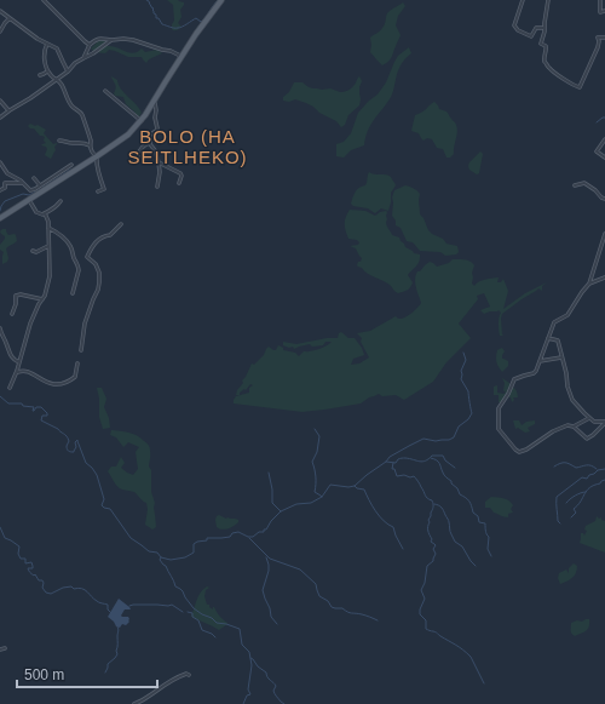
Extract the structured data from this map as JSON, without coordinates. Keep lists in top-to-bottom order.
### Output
{
  "districts": ["BOLO (HA SEITLHEKO)"],
  "scale_bar": "500 m"
}
